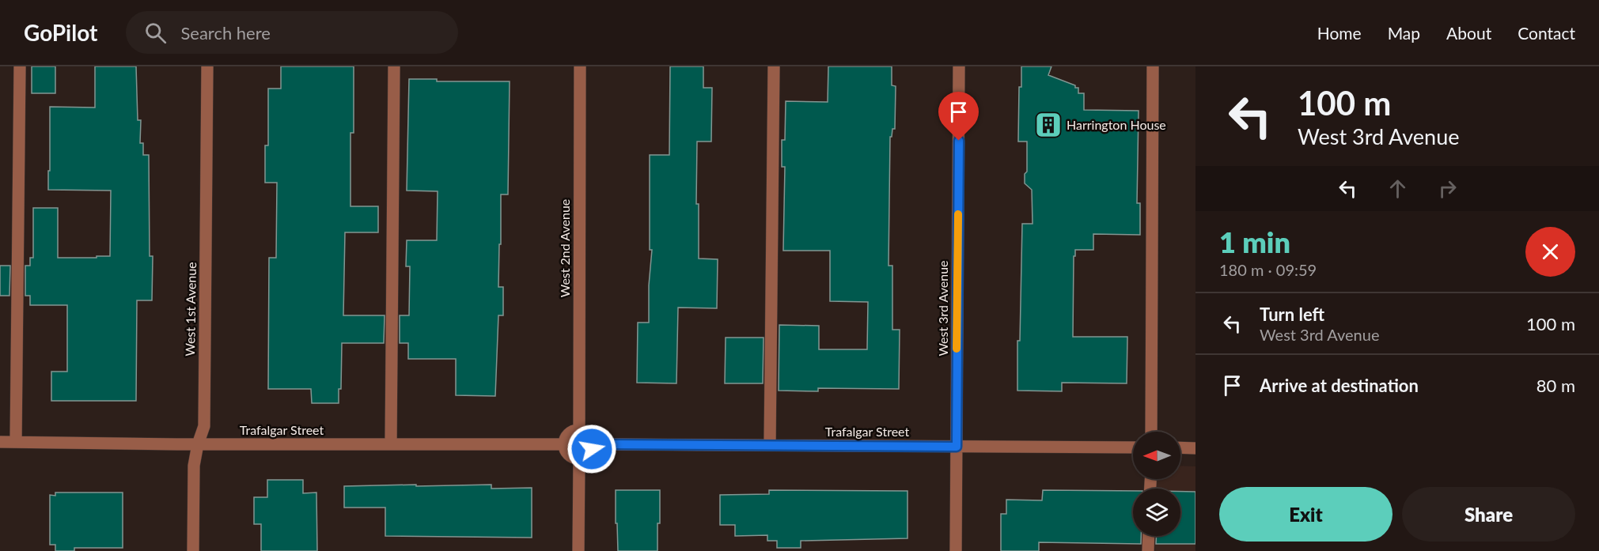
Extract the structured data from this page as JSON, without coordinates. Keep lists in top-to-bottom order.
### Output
{
  "streets": {
    "street": [
      "West 2nd Avenue",
      "West 3rd Avenue",
      "West 1st Avenue",
      "Trafalgar Street"
    ]
  },
  "crossings": [
    ["West 2nd Avenue", "Trafalgar Street"],
    ["West 3rd Avenue", "Trafalgar Street"],
    ["West 1st Avenue", "Trafalgar Street"]
  ],
  "places": {
    "building": ["Harrington House"]
  },
  "north": "left",
  "page": {
    "header": "GoPilot",
    "search": "Search here",
    "nav": [
      "Home",
      "Map",
      "About",
      "Contact"
    ],
    "turn": ["100 m", "West 3rd Avenue"],
    "heading": ["1 min", "180 m · 09:59"],
    "list": [
      {
        "name": "Turn left",
        "note": "West 3rd Avenue",
        "value": "100 m"
      },
      {
        "name": "Arrive at destination",
        "value": "80 m"
      }
    ],
    "buttons": ["Exit", "Share"]
  }
}
